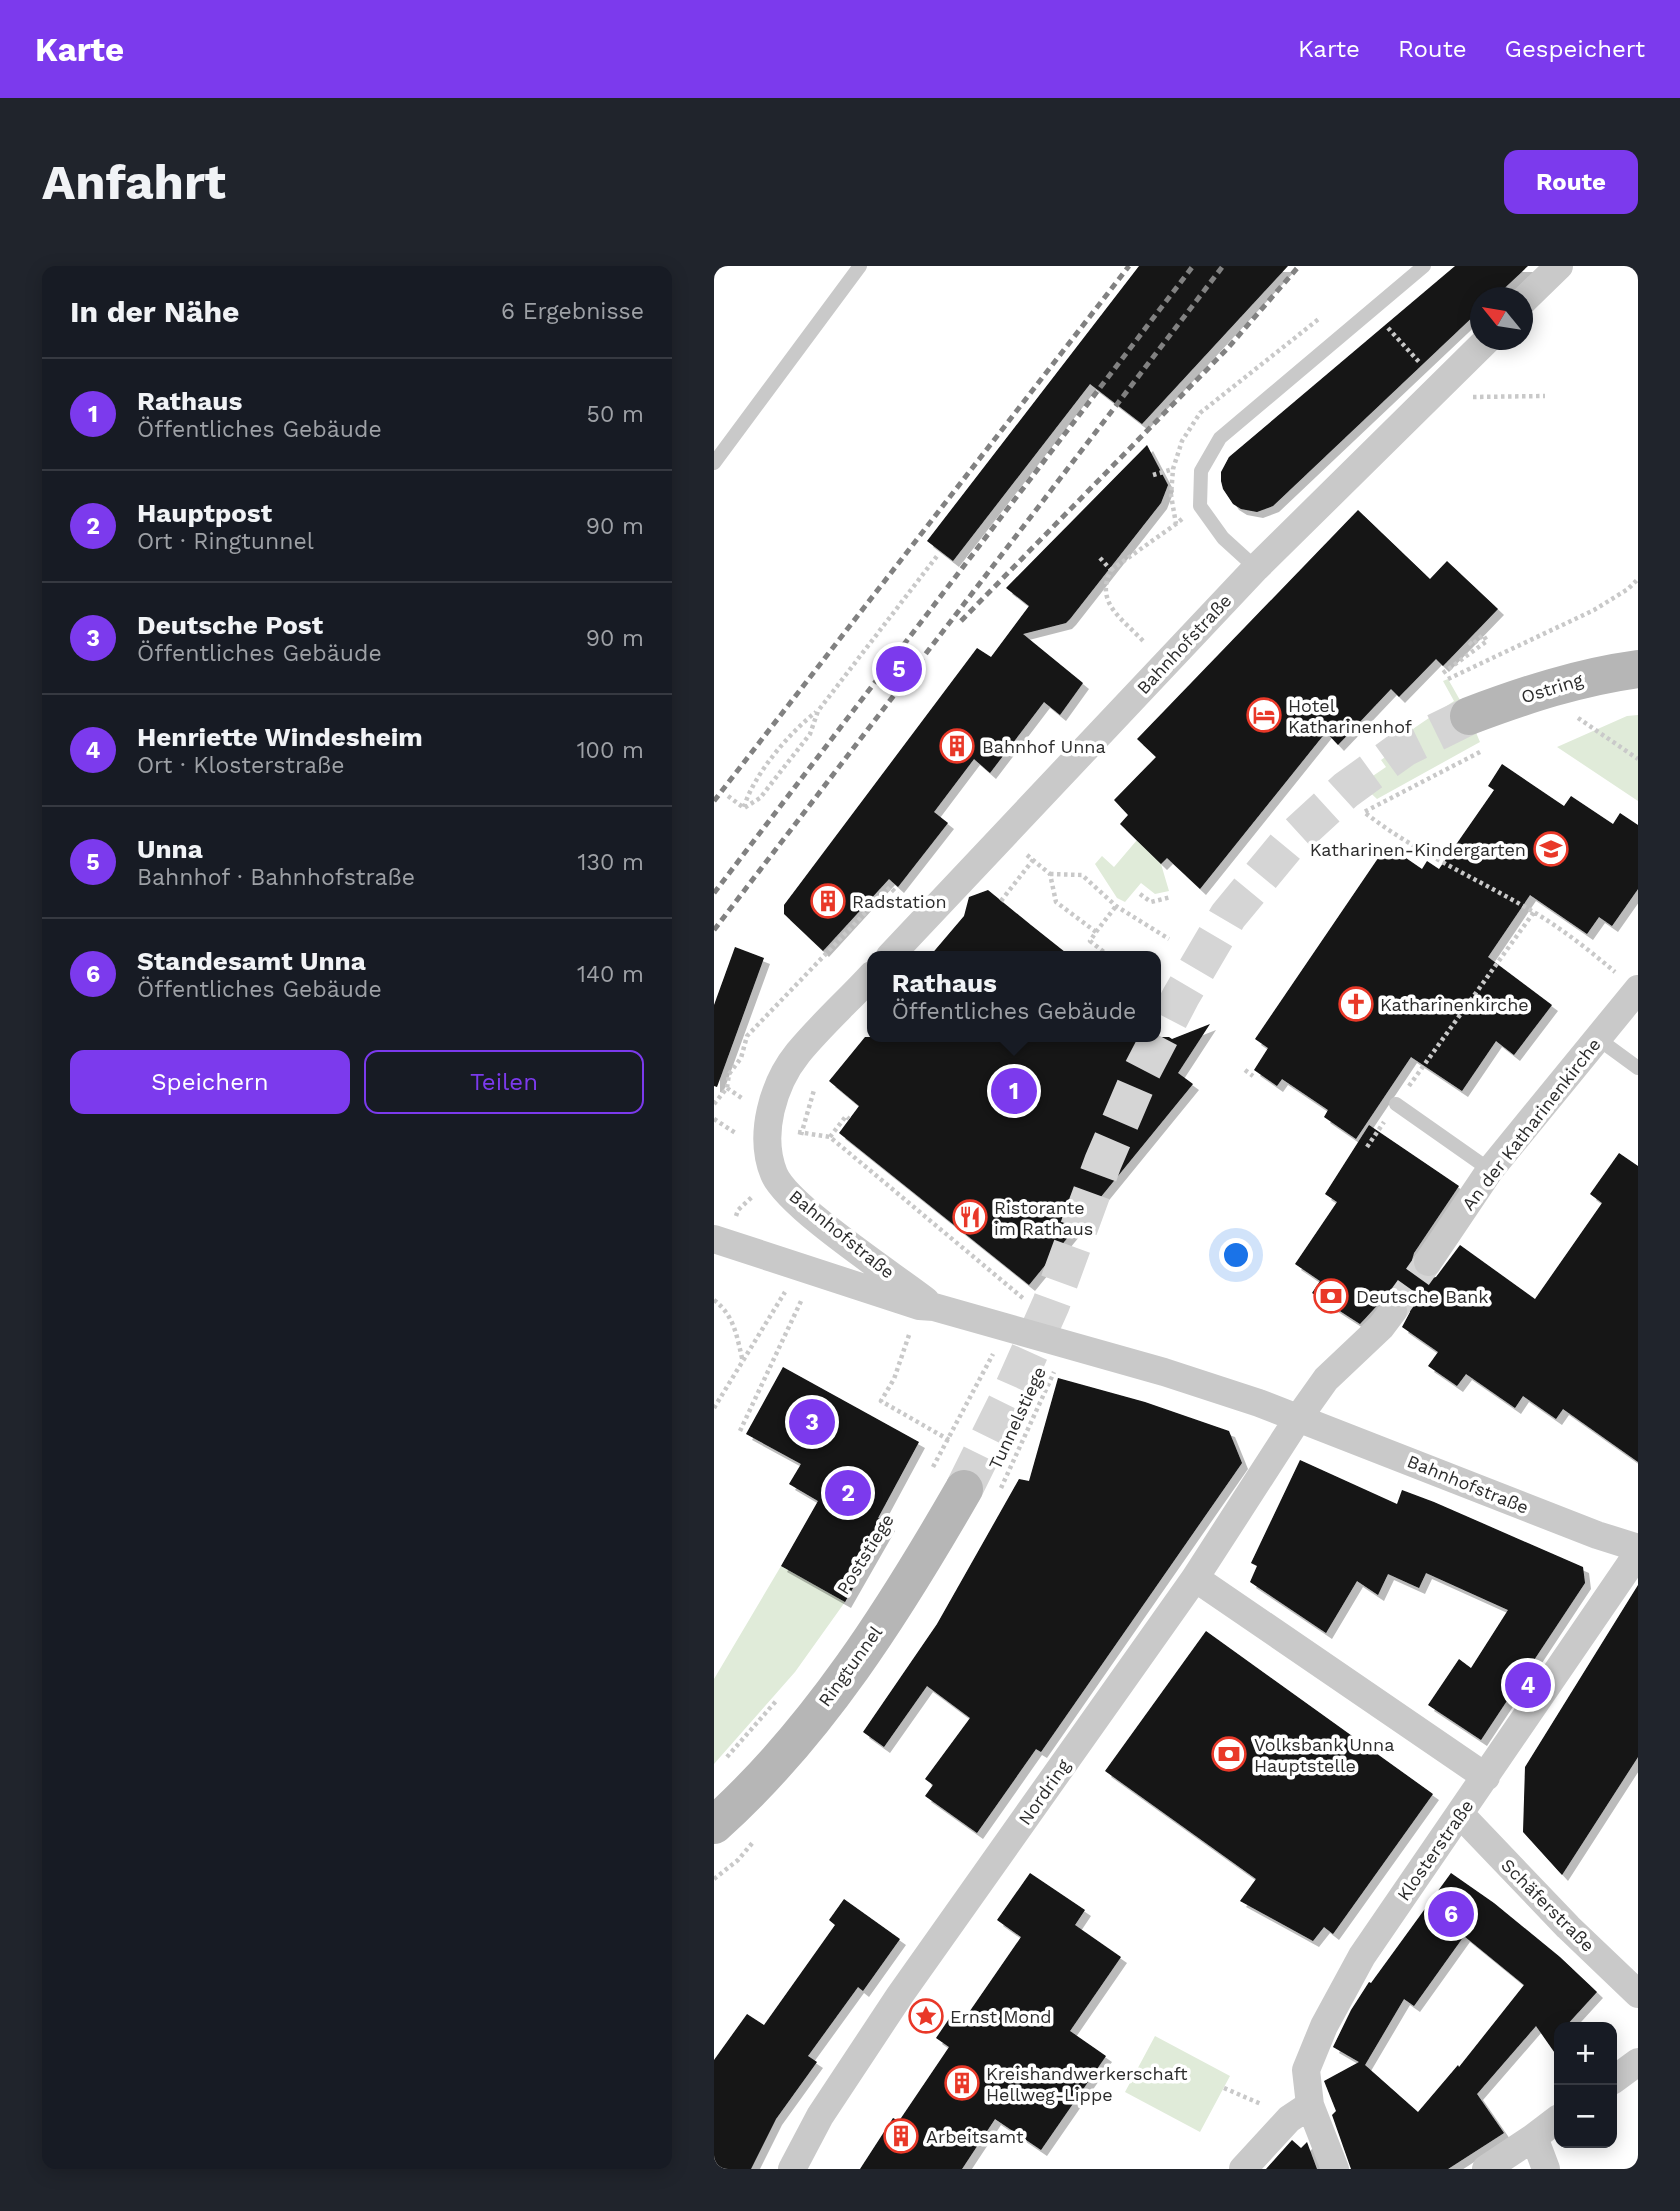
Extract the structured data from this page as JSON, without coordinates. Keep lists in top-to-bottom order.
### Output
{
  "streets": {
    "main road": ["Ostring", "Ringtunnel"],
    "street": [
      "Bahnhofstraße",
      "An der Katharinenkirche",
      "Nordring",
      "Klosterstraße",
      "Schäferstraße"
    ],
    "path": ["Tunnelstiege"]
  },
  "crossings": [
    ["Bahnhofstraße", "Tunnelstiege"],
    ["Bahnhofstraße", "Nordring"],
    ["Bahnhofstraße", "Klosterstraße"],
    ["Tunnelstiege", "Ringtunnel"],
    ["Klosterstraße", "Schäferstraße"]
  ],
  "places": {
    "hotel": ["Hotel Katharinenhof"],
    "building": [
      "Bahnhof Unna",
      "Radstation",
      "Kreishandwerkerschaft Hellweg-Lippe",
      "Arbeitsamt"
    ],
    "school or university": ["Katharinen-Kindergarten"],
    "church": ["Katharinenkirche"],
    "restaurant": ["Ristorante im Rathaus"],
    "bank": ["Deutsche Bank", "Volksbank Unna Hauptstelle"],
    "place": ["Ernst Mond"]
  },
  "north": "top left",
  "page": {
    "header": "Karte",
    "nav": ["Karte", "Route", "Gespeichert"],
    "buttons": [
      "Route",
      ["Speichern", "Teilen"]
    ],
    "title": "Anfahrt",
    "heading": ["In der Nähe", "6 Ergebnisse"],
    "list": [
      {
        "mark": "1",
        "name": "Rathaus",
        "note": "Öffentliches Gebäude",
        "value": "50 m"
      },
      {
        "mark": "2",
        "name": "Hauptpost",
        "note": "Ort · Ringtunnel",
        "value": "90 m"
      },
      {
        "mark": "3",
        "name": "Deutsche Post",
        "note": "Öffentliches Gebäude",
        "value": "90 m"
      },
      {
        "mark": "4",
        "name": "Henriette Windesheim",
        "note": "Ort · Klosterstraße",
        "value": "100 m"
      },
      {
        "mark": "5",
        "name": "Unna",
        "note": "Bahnhof · Bahnhofstraße",
        "value": "130 m"
      },
      {
        "mark": "6",
        "name": "Standesamt Unna",
        "note": "Öffentliches Gebäude",
        "value": "140 m"
      }
    ],
    "pins": [
      "5",
      "1",
      "3",
      "2",
      "4",
      "6"
    ],
    "popup": ["Rathaus", "Öffentliches Gebäude"],
    "map_buttons": ["+", "−"]
  }
}
